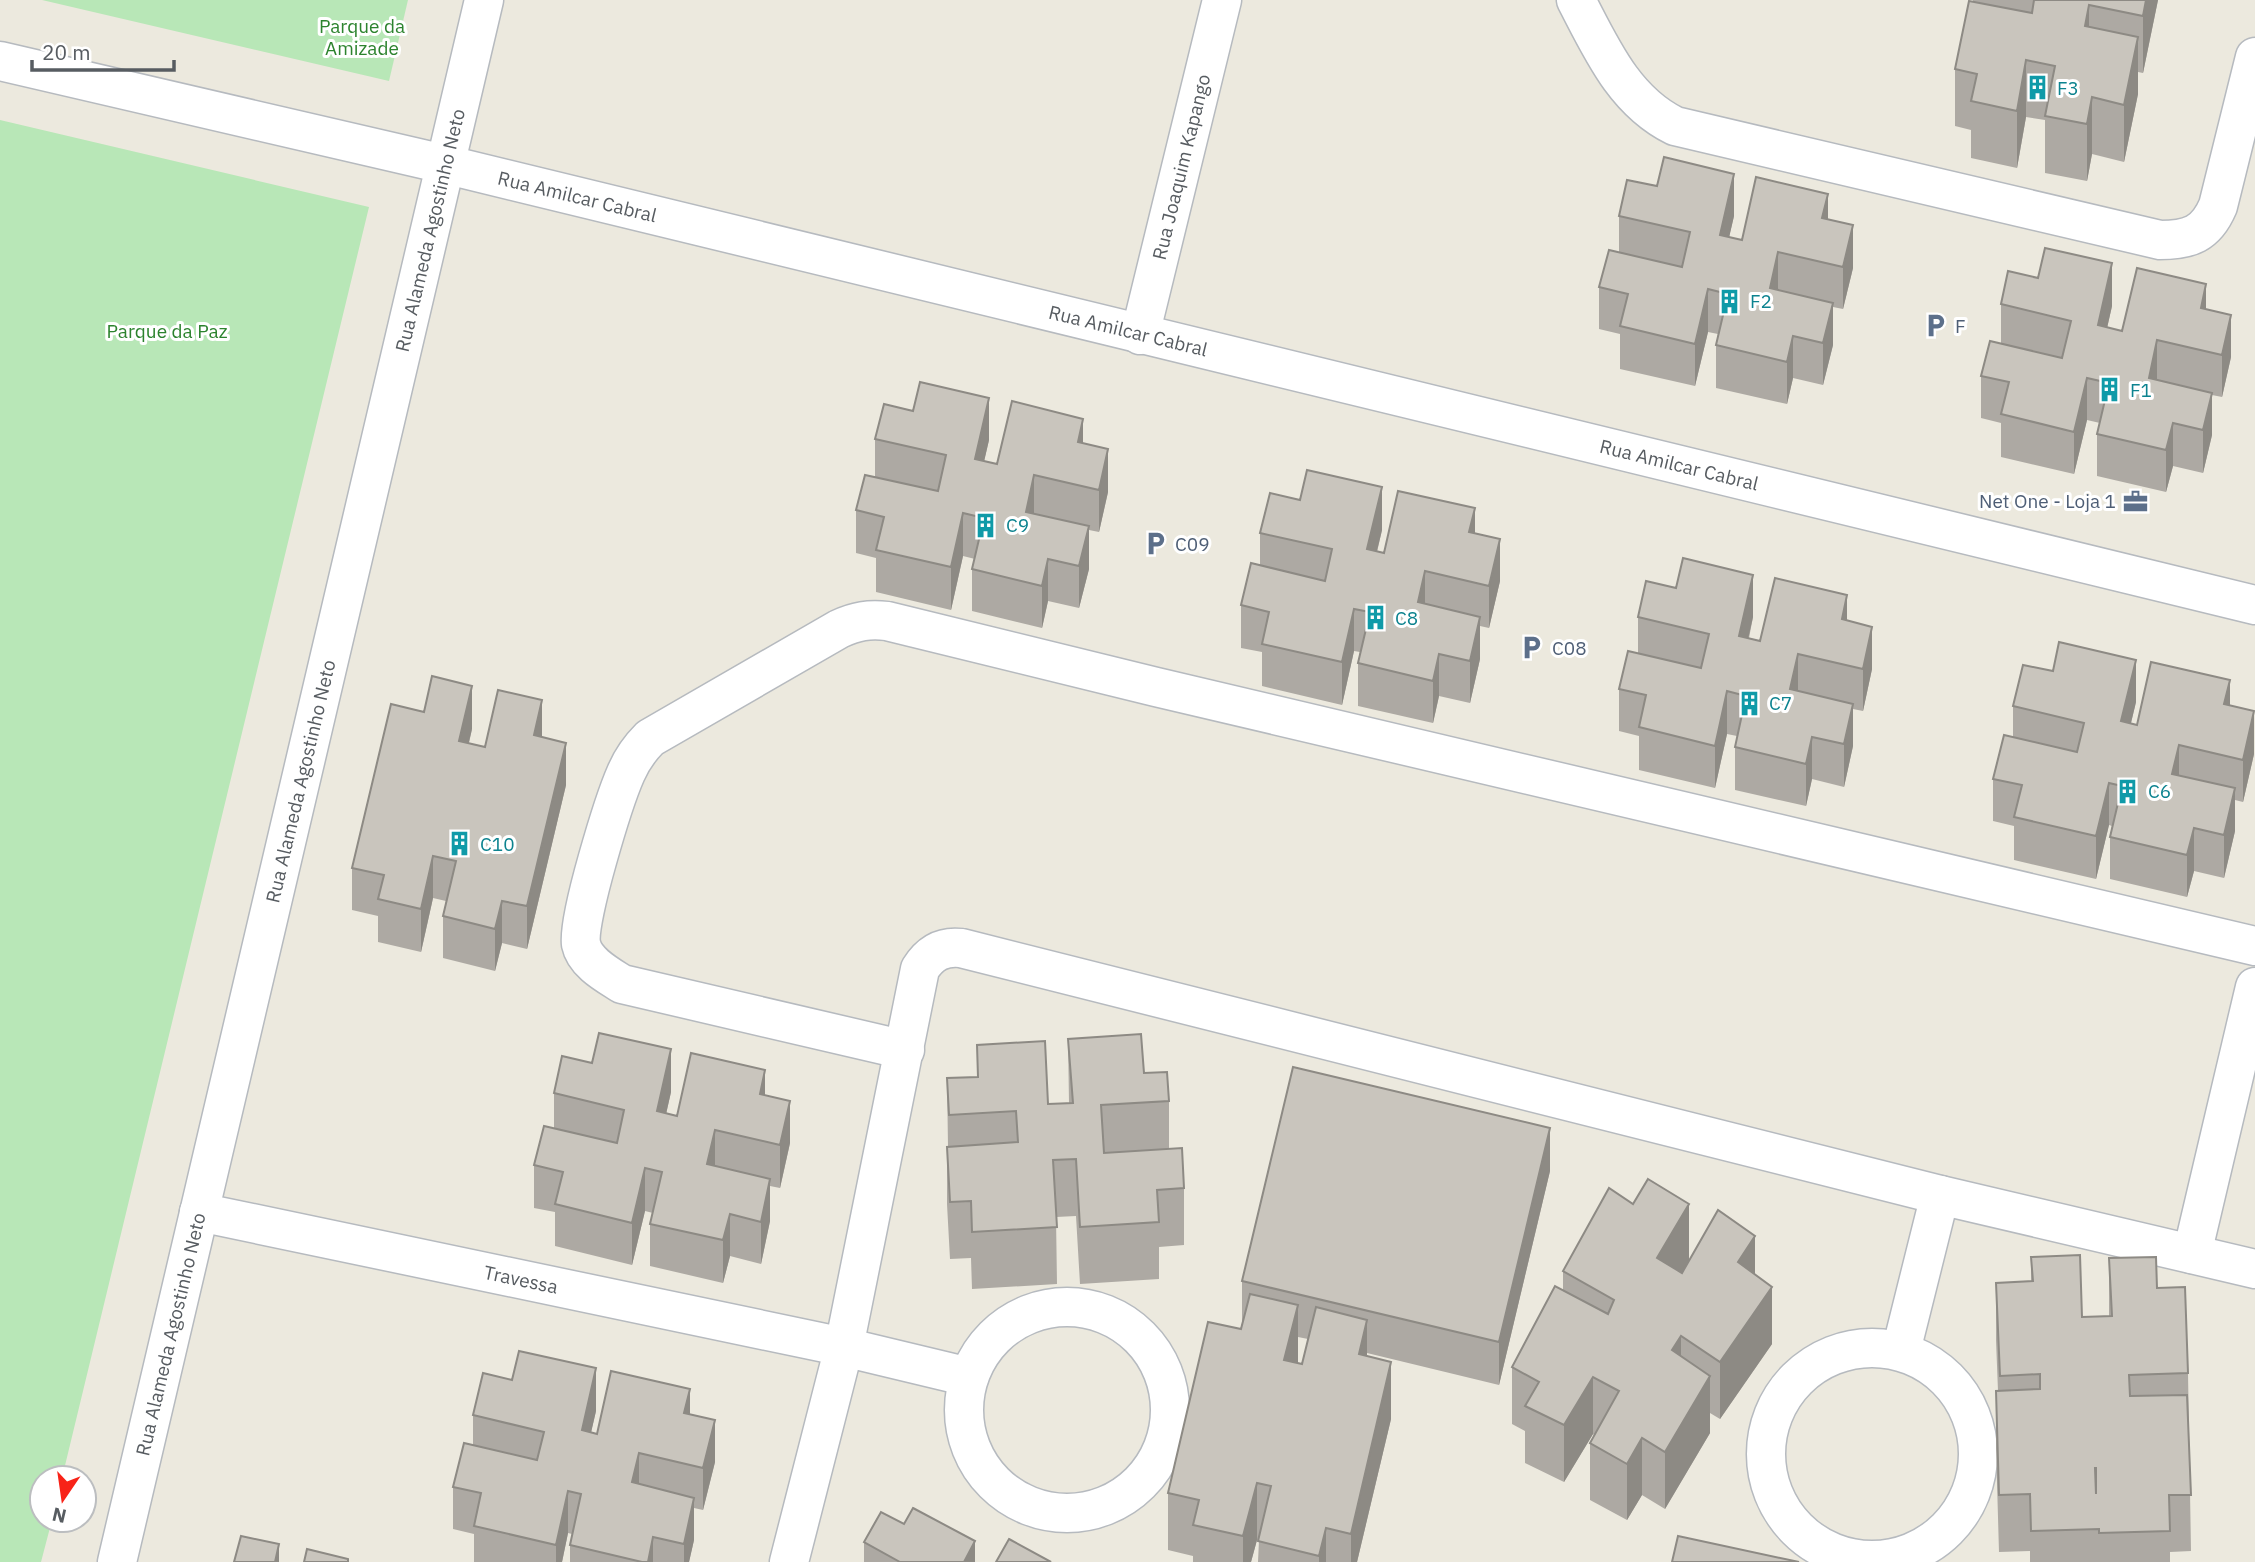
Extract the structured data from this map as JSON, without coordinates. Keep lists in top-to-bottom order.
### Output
{
  "streets": {
    "street": [
      "Rua Joaquim Kapango",
      "Rua Amilcar Cabral",
      "Rua Alameda Agostinho Neto",
      "Travessa"
    ]
  },
  "crossings": [
    ["Rua Joaquim Kapango", "Rua Amilcar Cabral"],
    ["Rua Amilcar Cabral", "Rua Alameda Agostinho Neto"],
    ["Rua Alameda Agostinho Neto", "Travessa"]
  ],
  "parks": ["Parque da Amizade", "Parque da Paz"],
  "places": {
    "building": [
      "F3",
      "F2",
      "F1",
      "C9",
      "C8",
      "C7",
      "C6",
      "C10"
    ],
    "parking": ["F", "C09", "C08"],
    "office": ["Net One - Loja 1"]
  },
  "scale_bar": "20 m",
  "north": "bottom"
}
